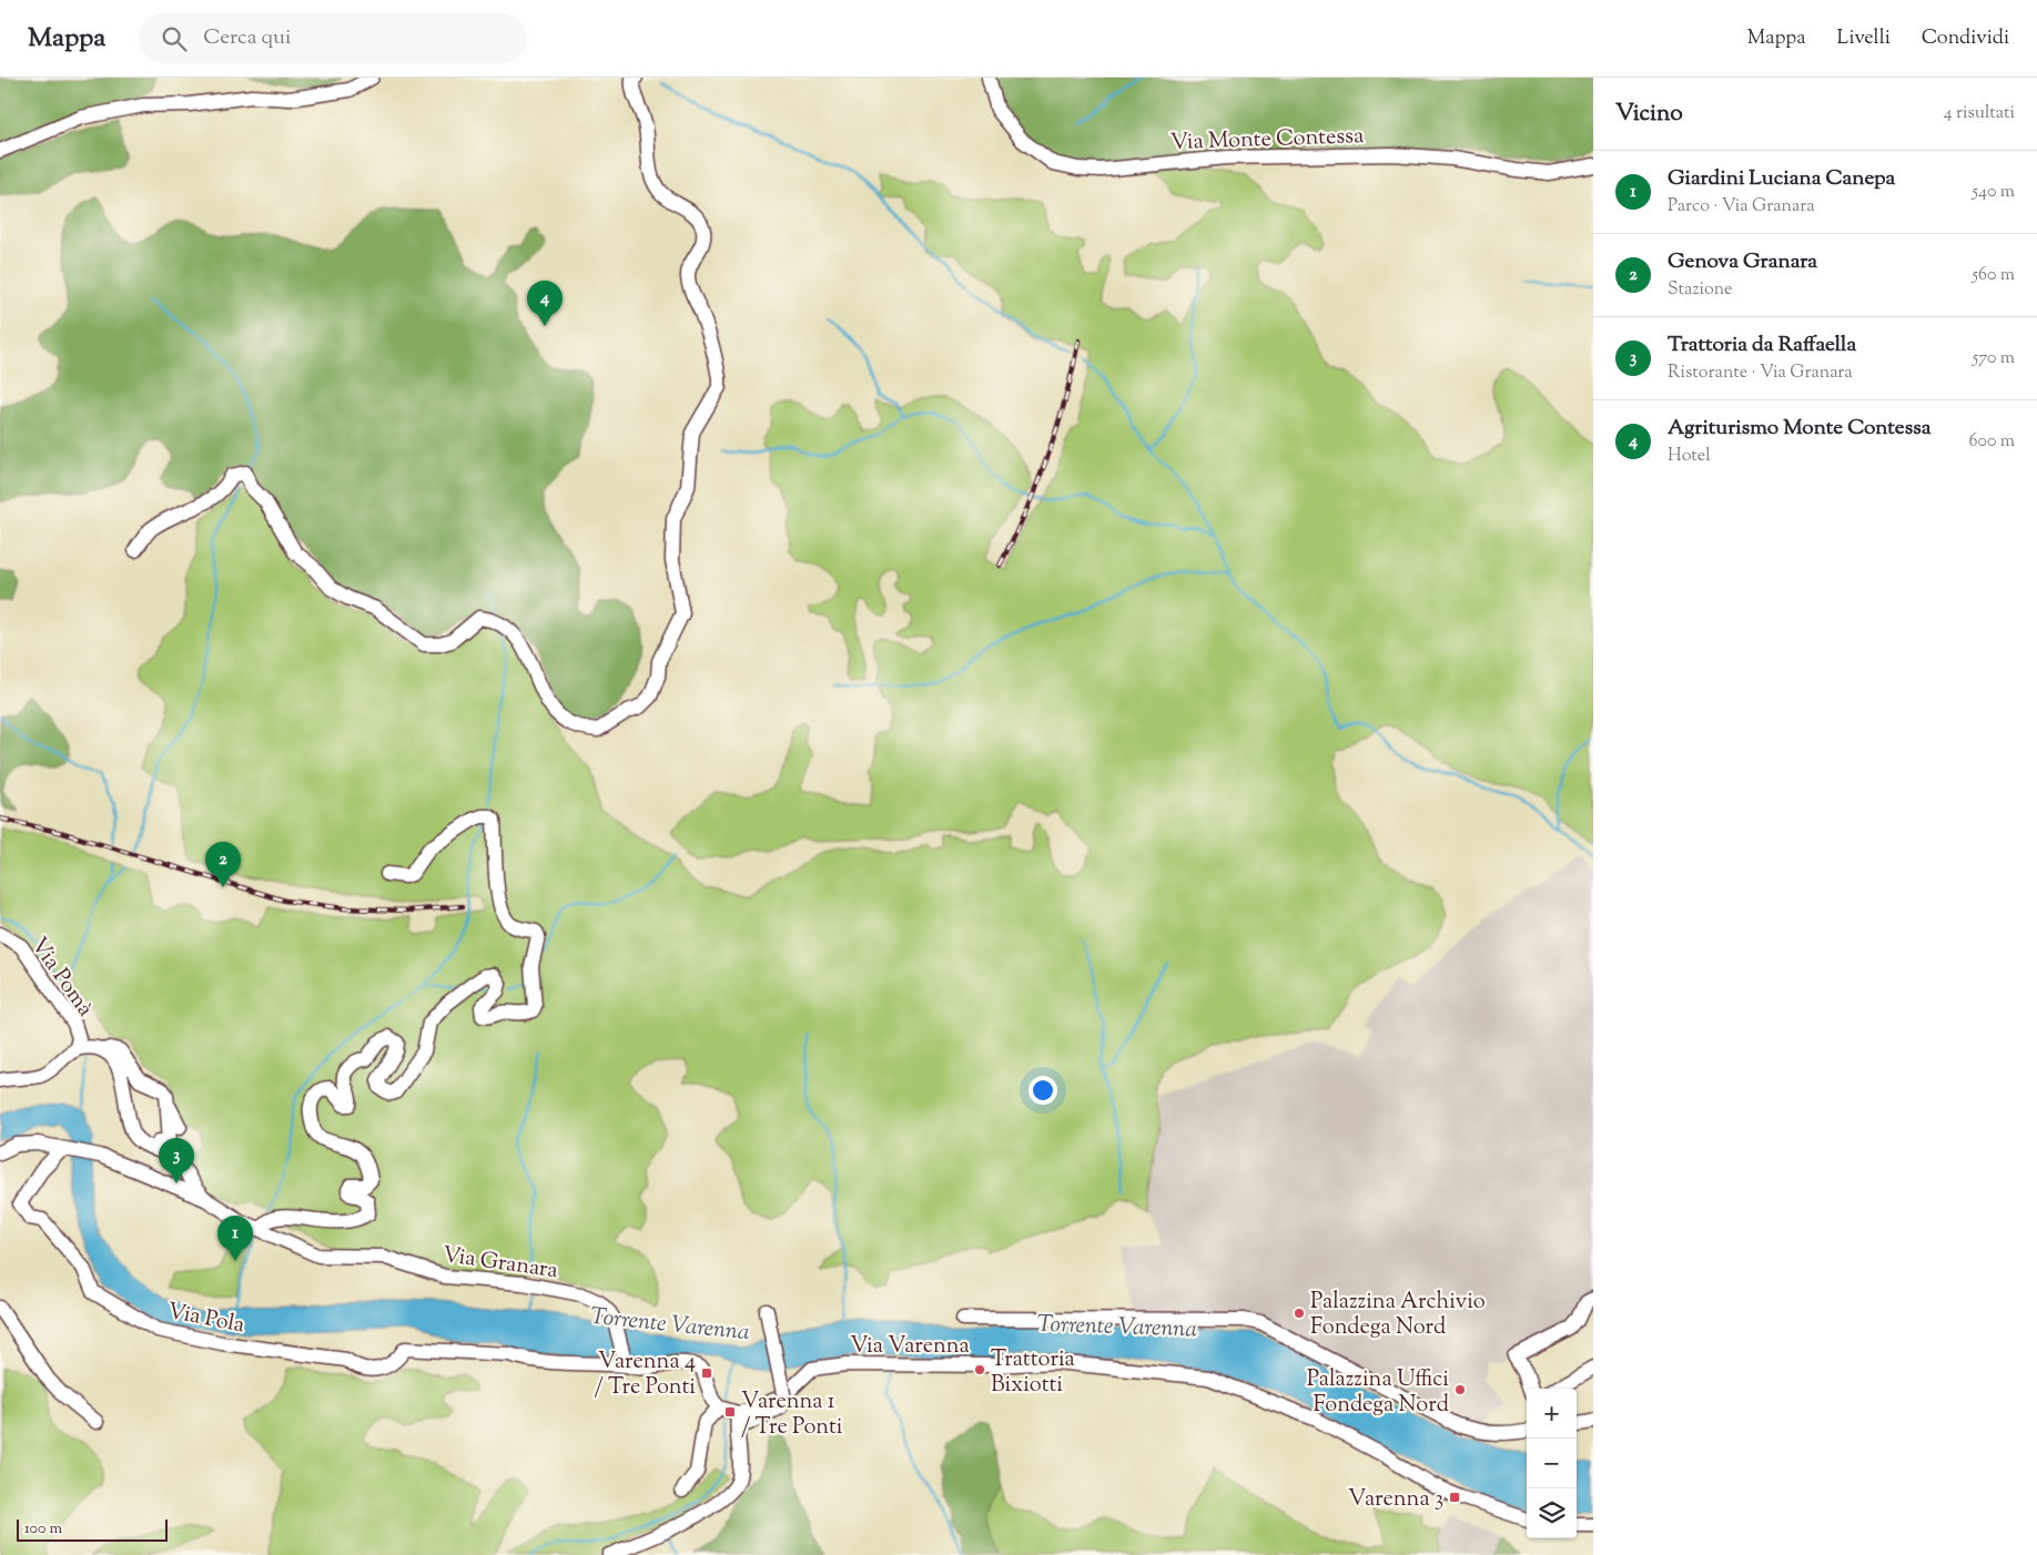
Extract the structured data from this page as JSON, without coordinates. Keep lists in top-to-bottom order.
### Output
{
  "streets": {
    "street": [
      "Via Monte Contessa",
      "Via Pomà",
      "Via Granara",
      "Via Pola",
      "Via Varenna"
    ]
  },
  "crossings": [
    ["Via Granara", "Via Pola"]
  ],
  "water": ["Torrente Varenna"],
  "places": {
    "other": ["Palazzina Archivio Fondega Nord", "Trattoria Bixiotti", "Palazzina Uffici Fondega Nord"],
    "transit": ["Varenna 4 / Tre Ponti", "Varenna 1 / Tre Ponti", "Varenna 3"]
  },
  "scale_bar": "100 m",
  "page": {
    "header": "Mappa",
    "search": "Cerca qui",
    "nav": ["Mappa", "Livelli", "Condividi"],
    "heading": ["Vicino", "4 risultati"],
    "list": [
      {
        "mark": "1",
        "name": "Giardini Luciana Canepa",
        "note": "Parco · Via Granara",
        "value": "540 m"
      },
      {
        "mark": "2",
        "name": "Genova Granara",
        "note": "Stazione",
        "value": "560 m"
      },
      {
        "mark": "3",
        "name": "Trattoria da Raffaella",
        "note": "Ristorante · Via Granara",
        "value": "570 m"
      },
      {
        "mark": "4",
        "name": "Agriturismo Monte Contessa",
        "note": "Hotel",
        "value": "600 m"
      }
    ],
    "pins": [
      "4",
      "2",
      "3",
      "1"
    ],
    "map_buttons": ["+", "−"],
    "scale": "100 m"
  }
}
